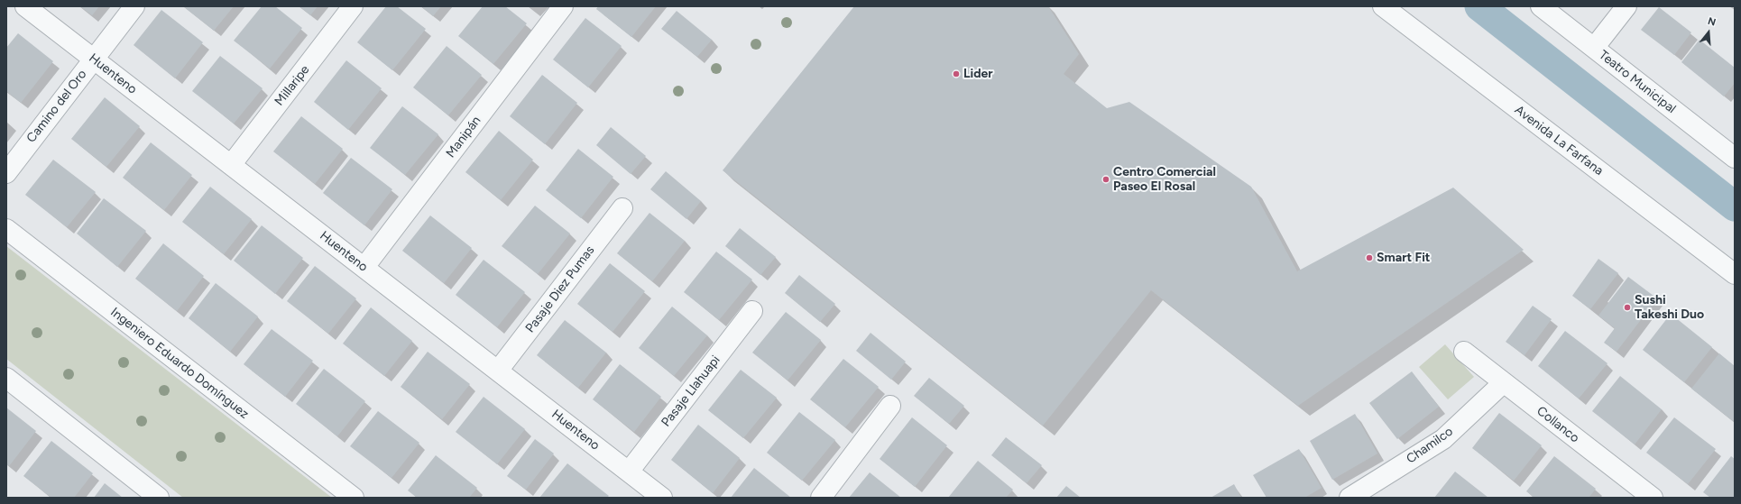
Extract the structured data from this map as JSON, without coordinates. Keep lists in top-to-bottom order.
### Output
{
  "streets": {
    "street": [
      "Huenteno",
      "Teatro Municipal",
      "Millaripe",
      "Camino del Oro",
      "Manipán",
      "Avenida La Farfana",
      "Pasaje Diez Pumas",
      "Ingeniero Eduardo Domínguez",
      "Pasaje Llahuapi",
      "Collanco",
      "Chamilco"
    ]
  },
  "crossings": [
    ["Huenteno", "Millaripe"],
    ["Huenteno", "Camino del Oro"],
    ["Huenteno", "Manipán"],
    ["Huenteno", "Pasaje Diez Pumas"],
    ["Huenteno", "Pasaje Llahuapi"],
    ["Collanco", "Chamilco"]
  ],
  "places": [
    "Lider",
    "Centro Comercial Paseo El Rosal",
    "Smart Fit",
    "Sushi Takeshi Duo"
  ],
  "north": "top"
}
